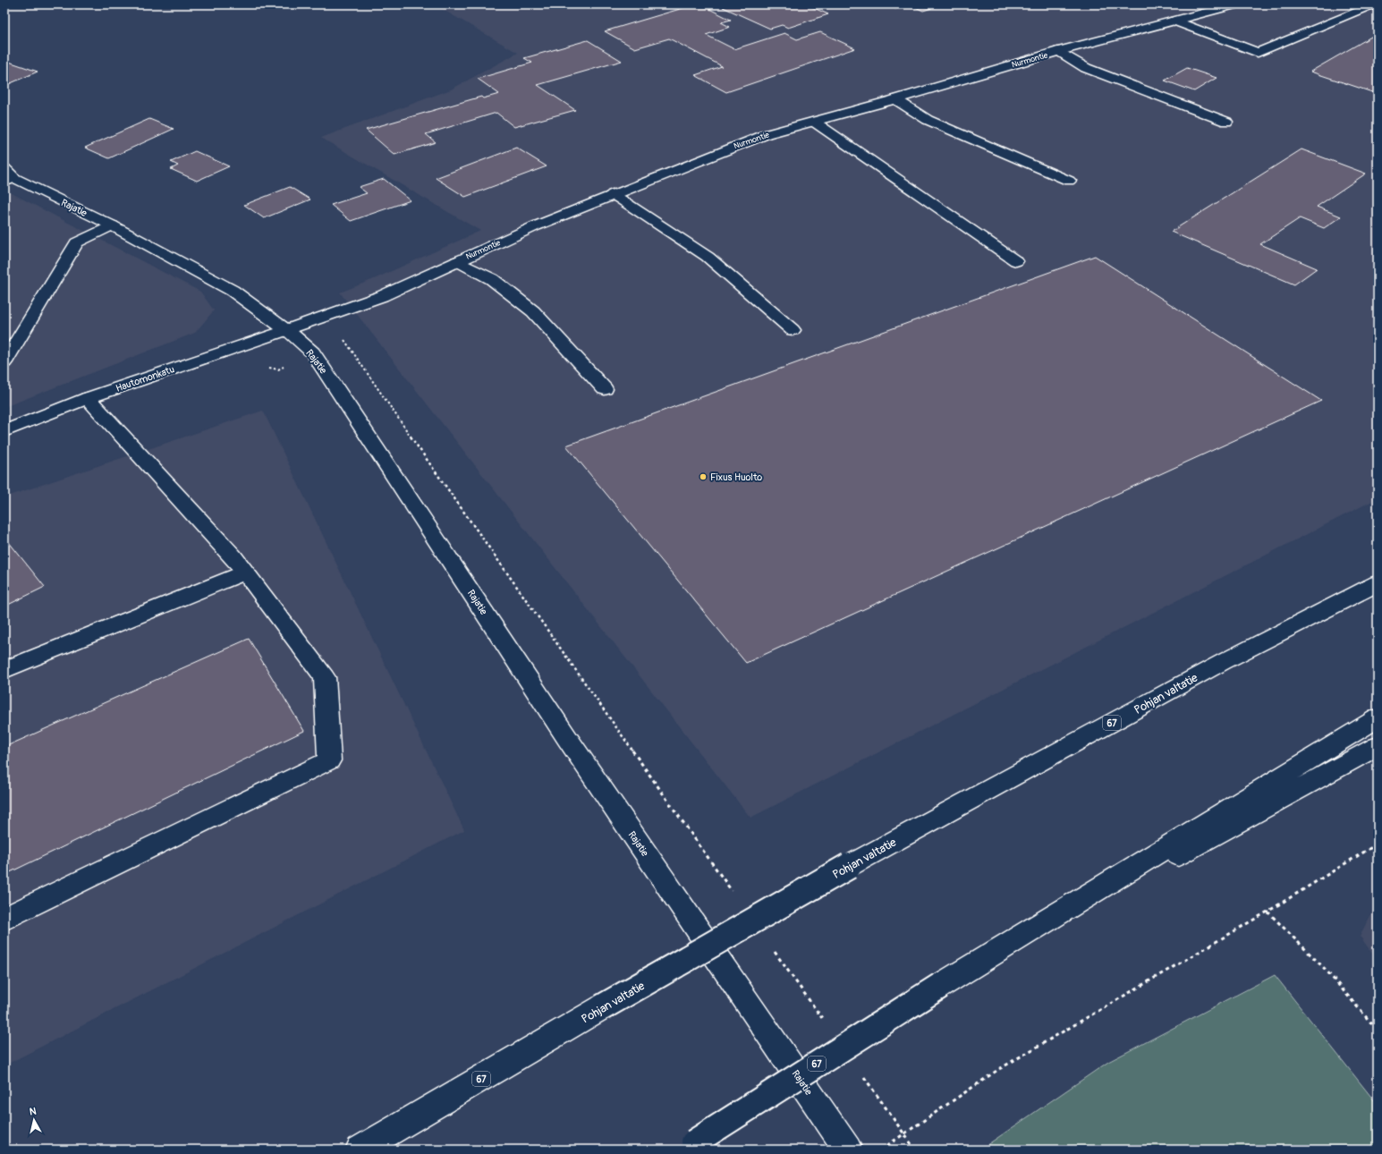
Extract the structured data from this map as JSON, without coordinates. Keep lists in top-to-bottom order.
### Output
{
  "streets": {
    "main road": [
      "Nurmontie",
      "Rajatie",
      "Hautomonkatu",
      "Pohjan valtatie",
      "67"
    ]
  },
  "crossings": [
    ["Nurmontie", "Rajatie"],
    ["Nurmontie", "Hautomonkatu"],
    ["Rajatie", "Hautomonkatu"]
  ],
  "places": ["Fixus Huolto"],
  "north": "top"
}
